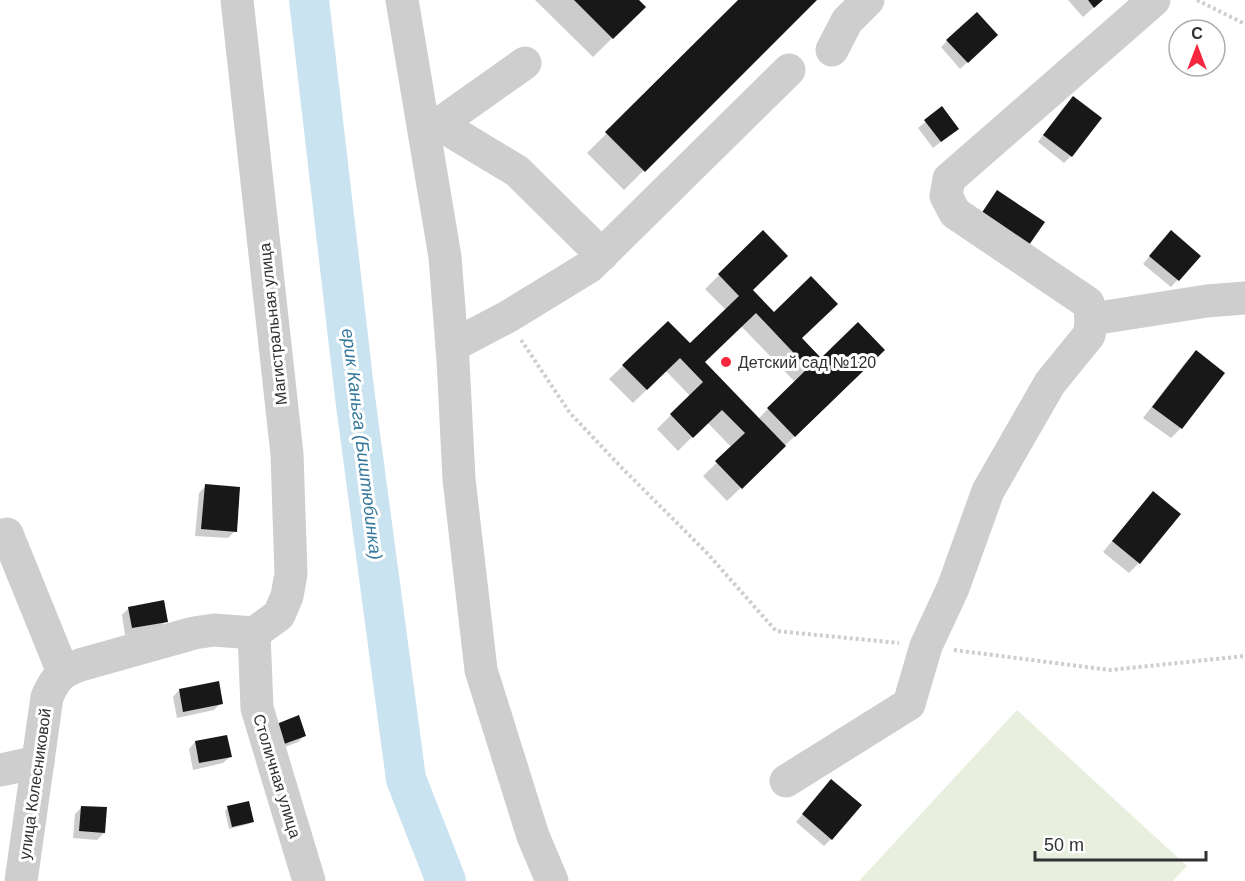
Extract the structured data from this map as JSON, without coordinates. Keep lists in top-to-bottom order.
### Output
{
  "streets": {
    "street": ["Магистральная улица", "Столичная улица", "улица Колесниковой"]
  },
  "crossings": [
    ["Магистральная улица", "Столичная улица"]
  ],
  "water": ["ерик Каньга (Биштюбинка)"],
  "places": ["Детский сад №120"],
  "scale_bar": "50 m",
  "north": "top"
}
